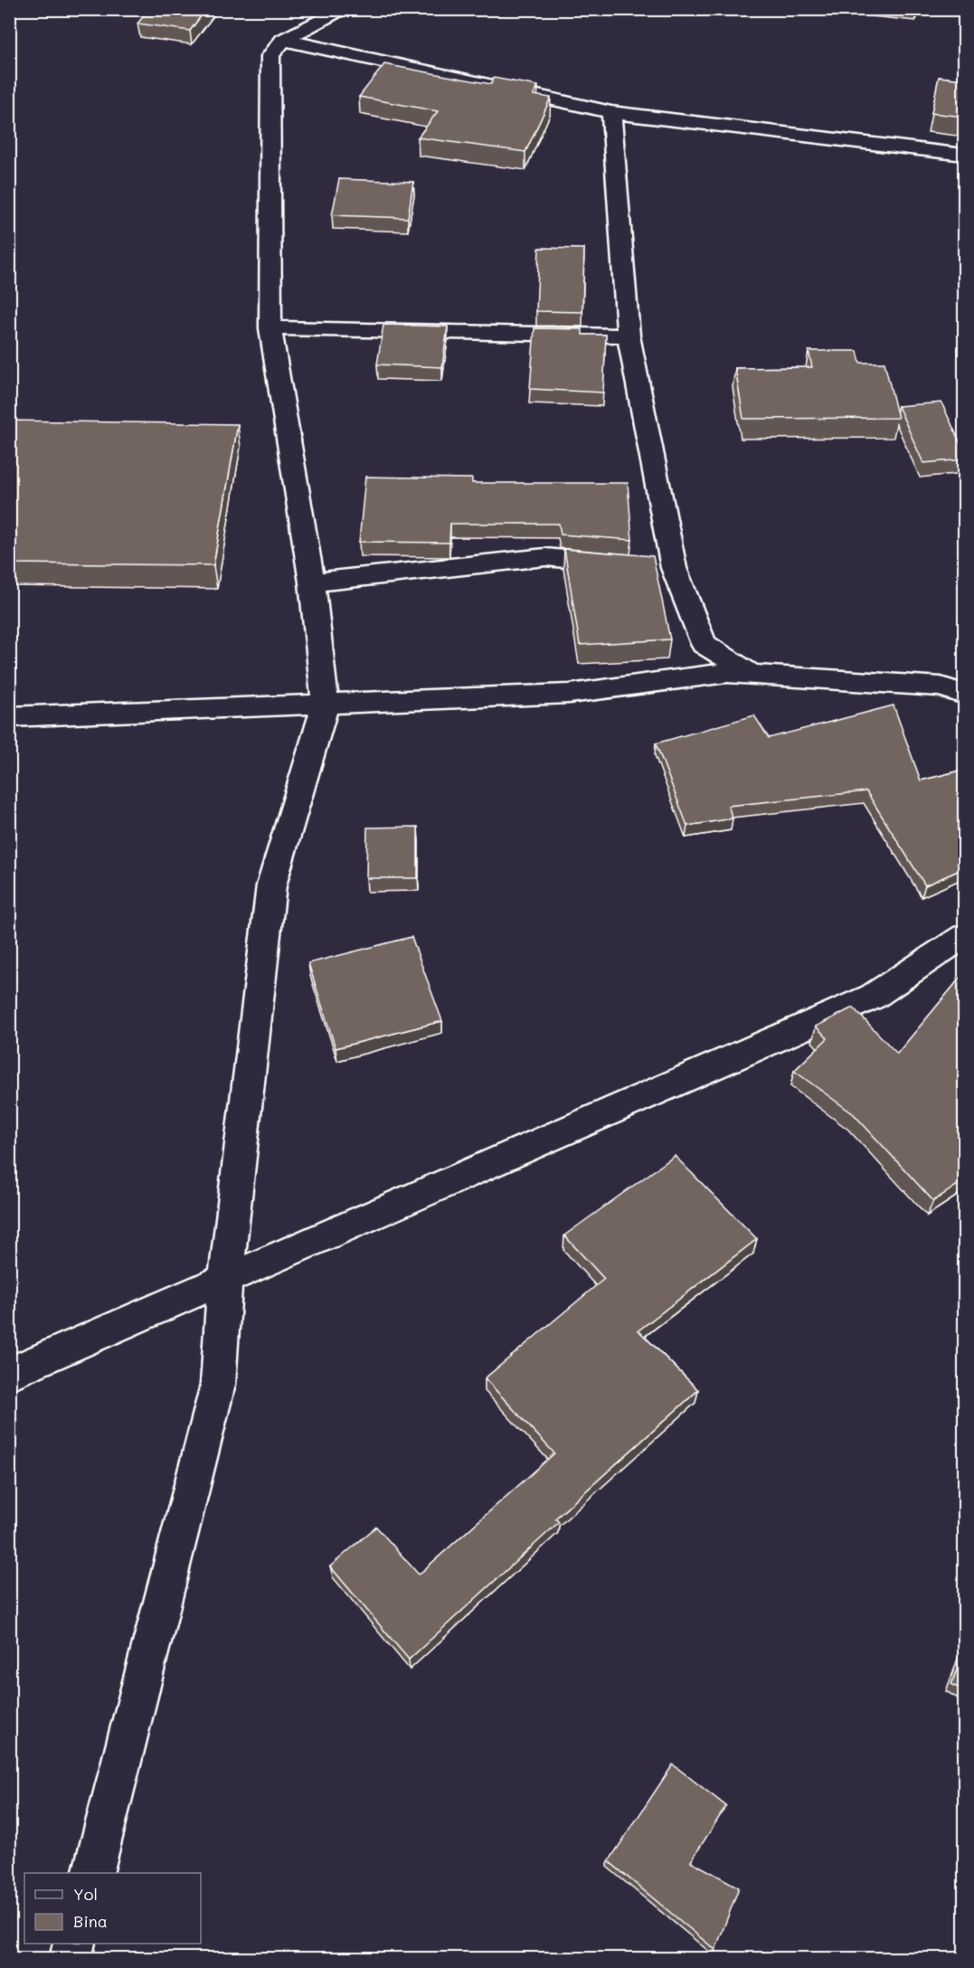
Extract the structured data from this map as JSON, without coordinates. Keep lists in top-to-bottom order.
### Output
{
  "legend": ["Yol", "Bina"]
}
